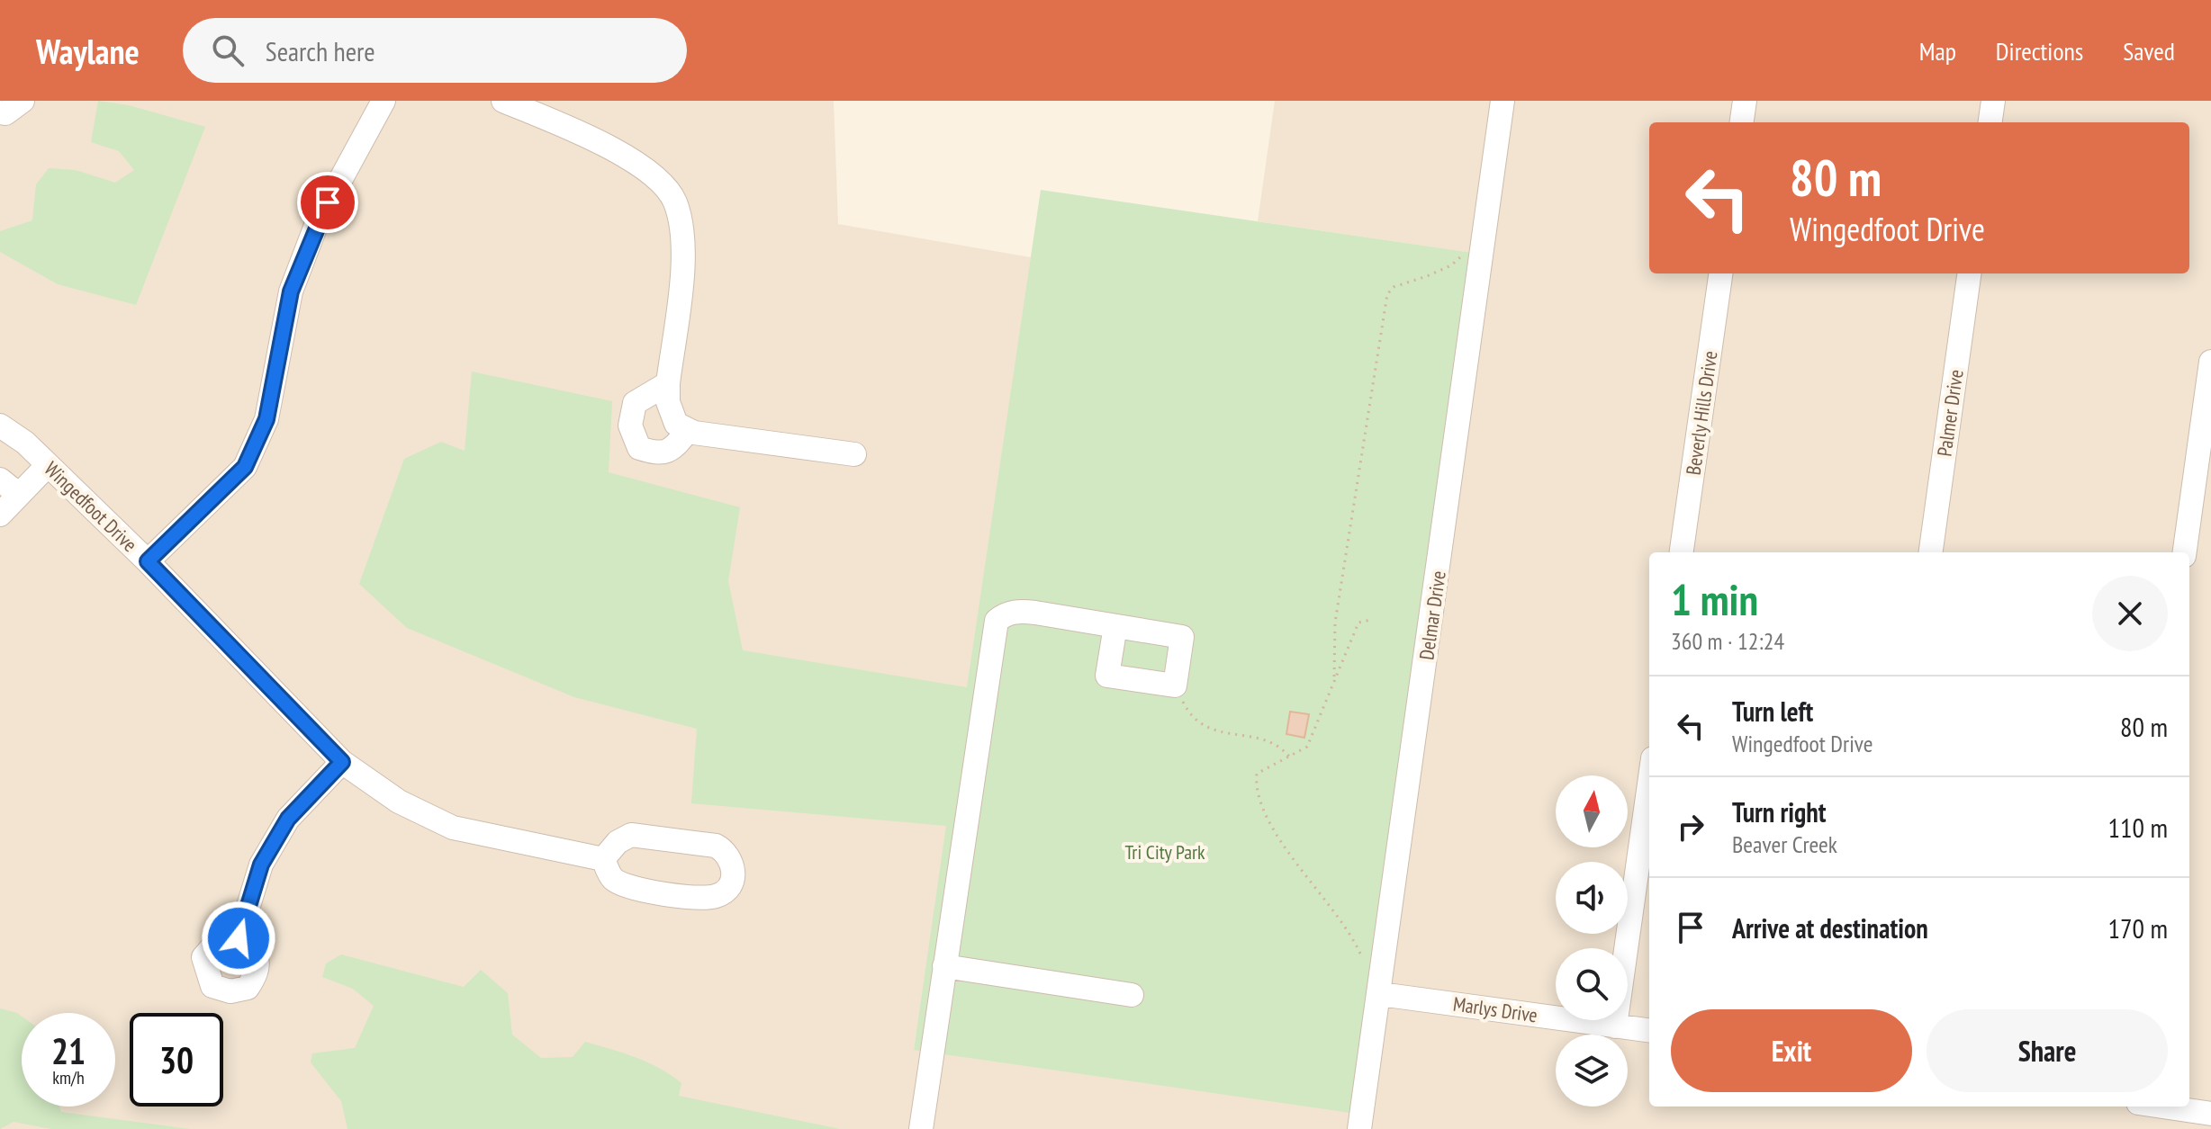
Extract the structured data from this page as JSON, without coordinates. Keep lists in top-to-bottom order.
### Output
{
  "streets": {
    "street": [
      "Beverly Hills Drive",
      "Palmer Drive",
      "Wingedfoot Drive",
      "Delmar Drive",
      "Marlys Drive"
    ]
  },
  "crossings": [
    ["Delmar Drive", "Marlys Drive"]
  ],
  "parks": ["Tri City Park"],
  "north": "top",
  "page": {
    "header": "Waylane",
    "search": "Search here",
    "nav": ["Map", "Directions", "Saved"],
    "turn": ["80 m", "Wingedfoot Drive"],
    "heading": ["1 min", "360 m · 12:24"],
    "list": [
      {
        "name": "Turn left",
        "note": "Wingedfoot Drive",
        "value": "80 m"
      },
      {
        "name": "Turn right",
        "note": "Beaver Creek",
        "value": "110 m"
      },
      {
        "name": "Arrive at destination",
        "value": "170 m"
      }
    ],
    "buttons": ["Exit", "Share"],
    "speed": "21 km/h",
    "limit": "30"
  }
}
